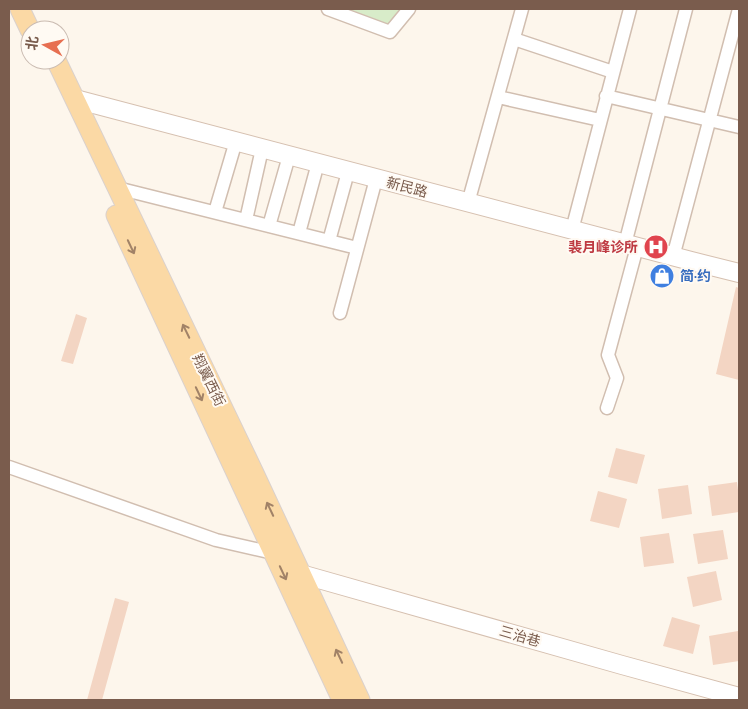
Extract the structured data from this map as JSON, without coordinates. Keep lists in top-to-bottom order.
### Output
{
  "streets": {
    "main road": ["翔翼西街"],
    "street": ["新民路", "三治巷"]
  },
  "crossings": [
    ["新民路", "翔翼西街"],
    ["翔翼西街", "三治巷"]
  ],
  "places": {
    "hospital": ["裴月峰诊所"],
    "shop": ["简·约"]
  },
  "north": "left"
}
